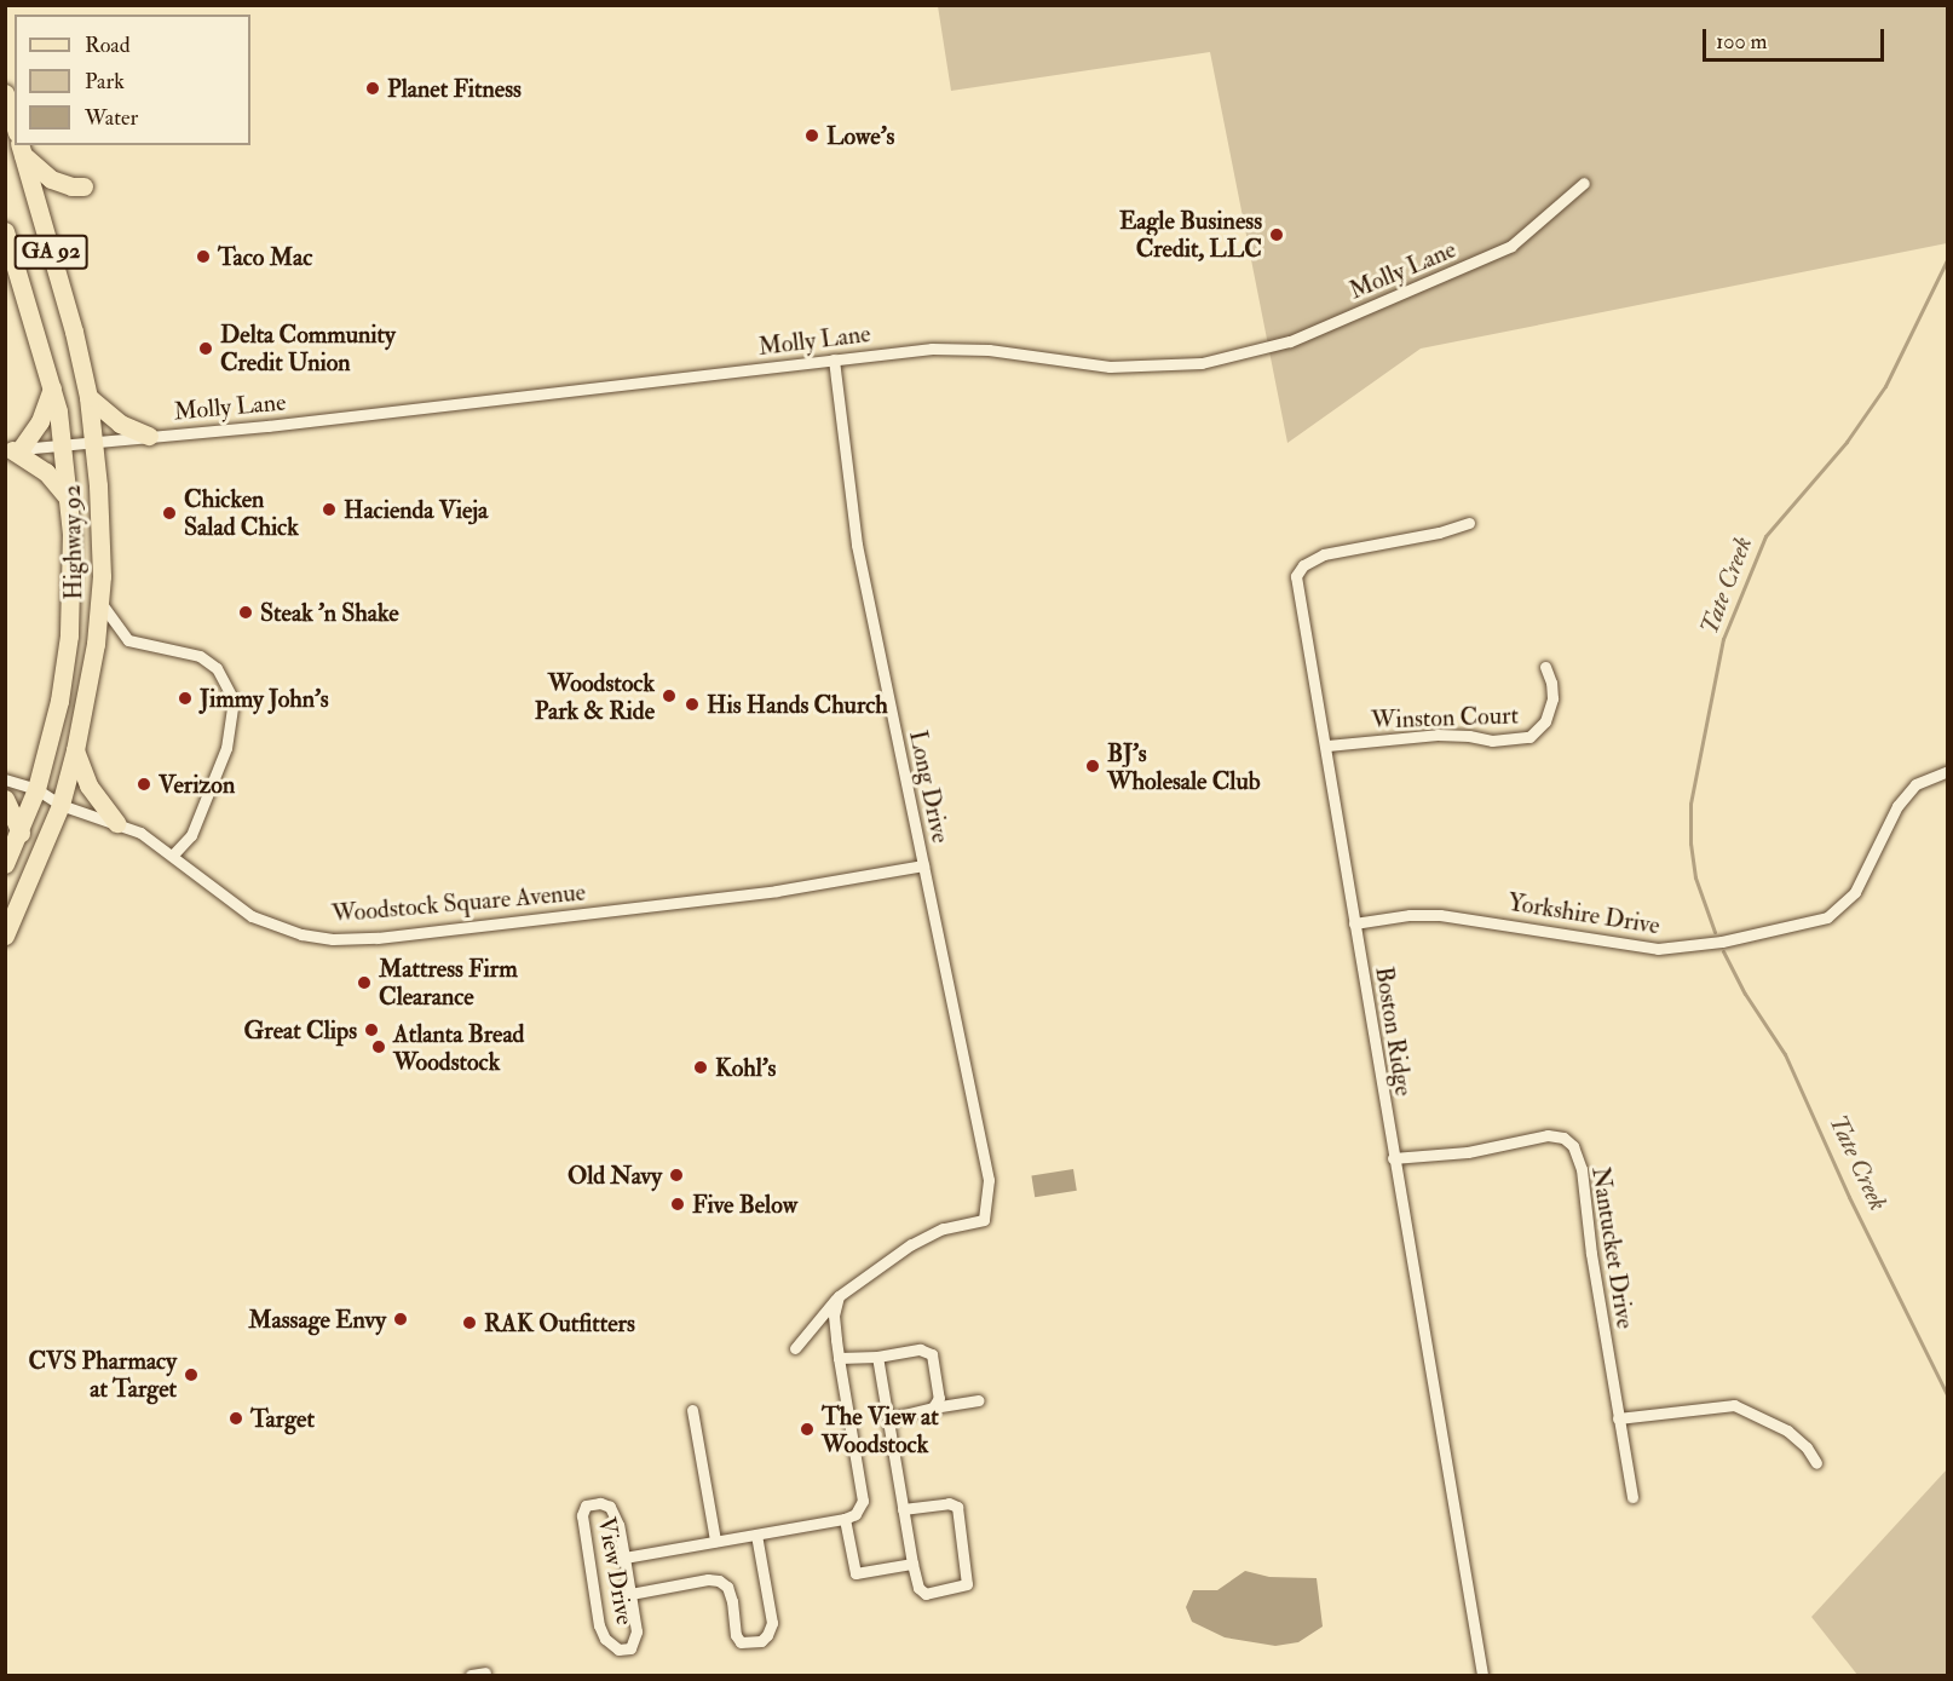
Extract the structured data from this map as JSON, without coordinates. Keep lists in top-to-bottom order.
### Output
{
  "streets": {
    "main road": ["GA 92", "Highway 92"],
    "street": [
      "Molly Lane",
      "Winston Court",
      "Long Drive",
      "Woodstock Square Avenue",
      "Yorkshire Drive",
      "Boston Ridge",
      "Nantucket Drive",
      "View Drive"
    ]
  },
  "crossings": [
    ["Molly Lane", "Highway 92"],
    ["Molly Lane", "Long Drive"],
    ["Highway 92", "Woodstock Square Avenue"],
    ["Winston Court", "Boston Ridge"],
    ["Long Drive", "Woodstock Square Avenue"],
    ["Yorkshire Drive", "Boston Ridge"],
    ["Boston Ridge", "Nantucket Drive"]
  ],
  "water": ["Tate Creek"],
  "places": [
    "Planet Fitness",
    "Lowe's",
    "Eagle Business Credit, LLC",
    "Taco Mac",
    "Delta Community Credit Union",
    "Hacienda Vieja",
    "Chicken Salad Chick",
    "Steak 'n Shake",
    "Woodstock Park & Ride",
    "Jimmy John's",
    "His Hands Church",
    "BJ's Wholesale Club",
    "Verizon",
    "Mattress Firm Clearance",
    "Great Clips",
    "Atlanta Bread Woodstock",
    "Kohl's",
    "Old Navy",
    "Five Below",
    "Massage Envy",
    "RAK Outfitters",
    "CVS Pharmacy at Target",
    "Target",
    "The View at Woodstock"
  ],
  "legend": ["Road", "Park", "Water"],
  "scale_bar": "100 m"
}
